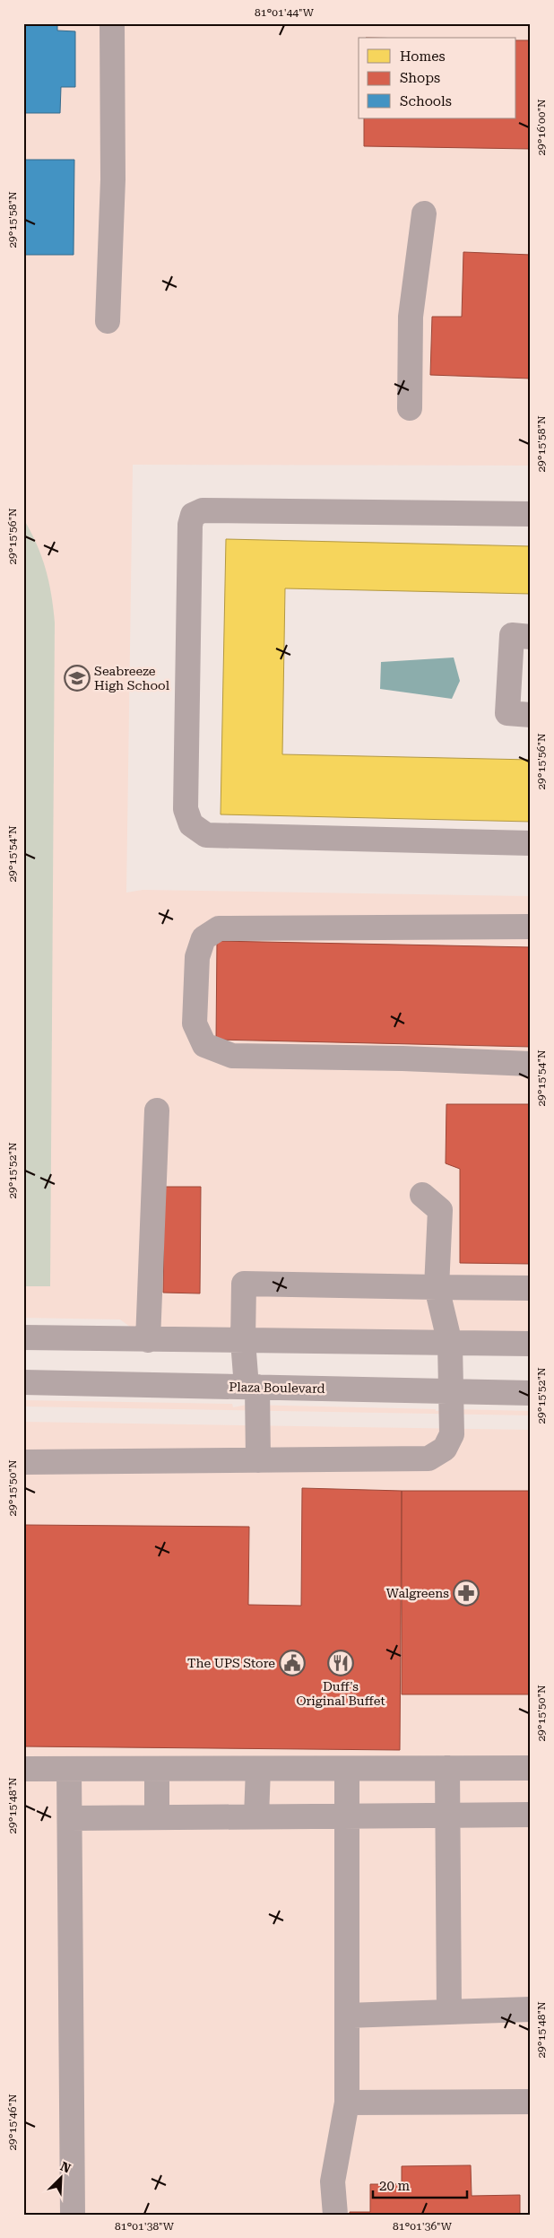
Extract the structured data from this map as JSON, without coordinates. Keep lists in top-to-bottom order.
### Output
{
  "streets": {
    "street": ["Plaza Boulevard"]
  },
  "places": {
    "school or university": ["Seabreeze High School"],
    "pharmacy": ["Walgreens"],
    "public building": ["The UPS Store"],
    "restaurant": ["Duff's Original Buffet"]
  },
  "legend": ["Homes", "Shops", "Schools"],
  "scale_bar": "20 m",
  "north": "top right",
  "coordinates": [
    "81°01'44\"W",
    "29°16'00\"N",
    "29°15'58\"N",
    "29°15'56\"N",
    "29°15'54\"N",
    "29°15'52\"N",
    "29°15'50\"N",
    "29°15'48\"N",
    "29°15'46\"N",
    "81°01'38\"W",
    "81°01'36\"W"
  ]
}
